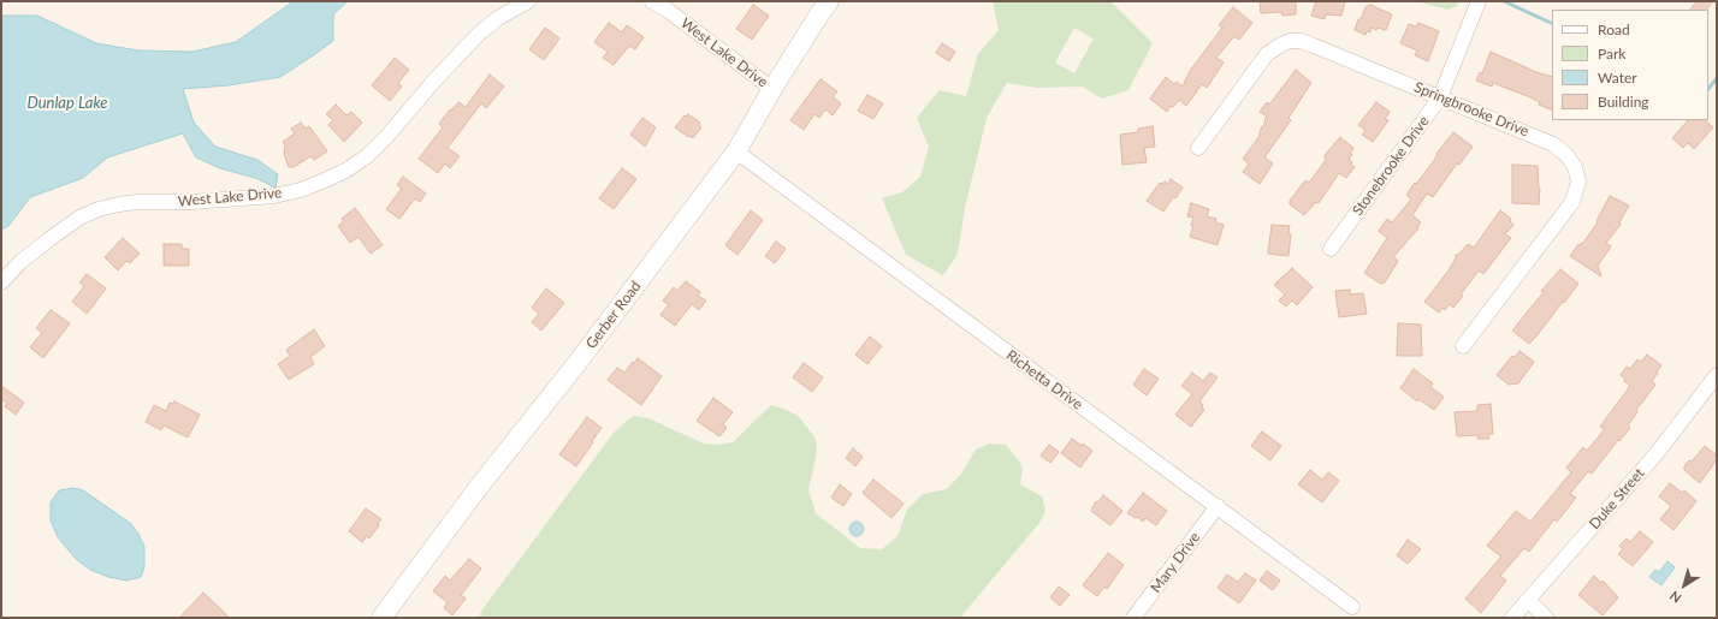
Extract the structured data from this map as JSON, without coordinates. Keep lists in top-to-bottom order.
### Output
{
  "streets": {
    "street": [
      "West Lake Drive",
      "Springbrooke Drive",
      "Stonebrooke Drive",
      "Gerber Road",
      "Richetta Drive",
      "Duke Street",
      "Mary Drive"
    ]
  },
  "crossings": [
    ["West Lake Drive", "Gerber Road"],
    ["Springbrooke Drive", "Stonebrooke Drive"],
    ["Gerber Road", "Richetta Drive"],
    ["Richetta Drive", "Mary Drive"]
  ],
  "water": ["Dunlap Lake"],
  "legend": [
    "Road",
    "Park",
    "Water",
    "Building"
  ],
  "north": "bottom left"
}
